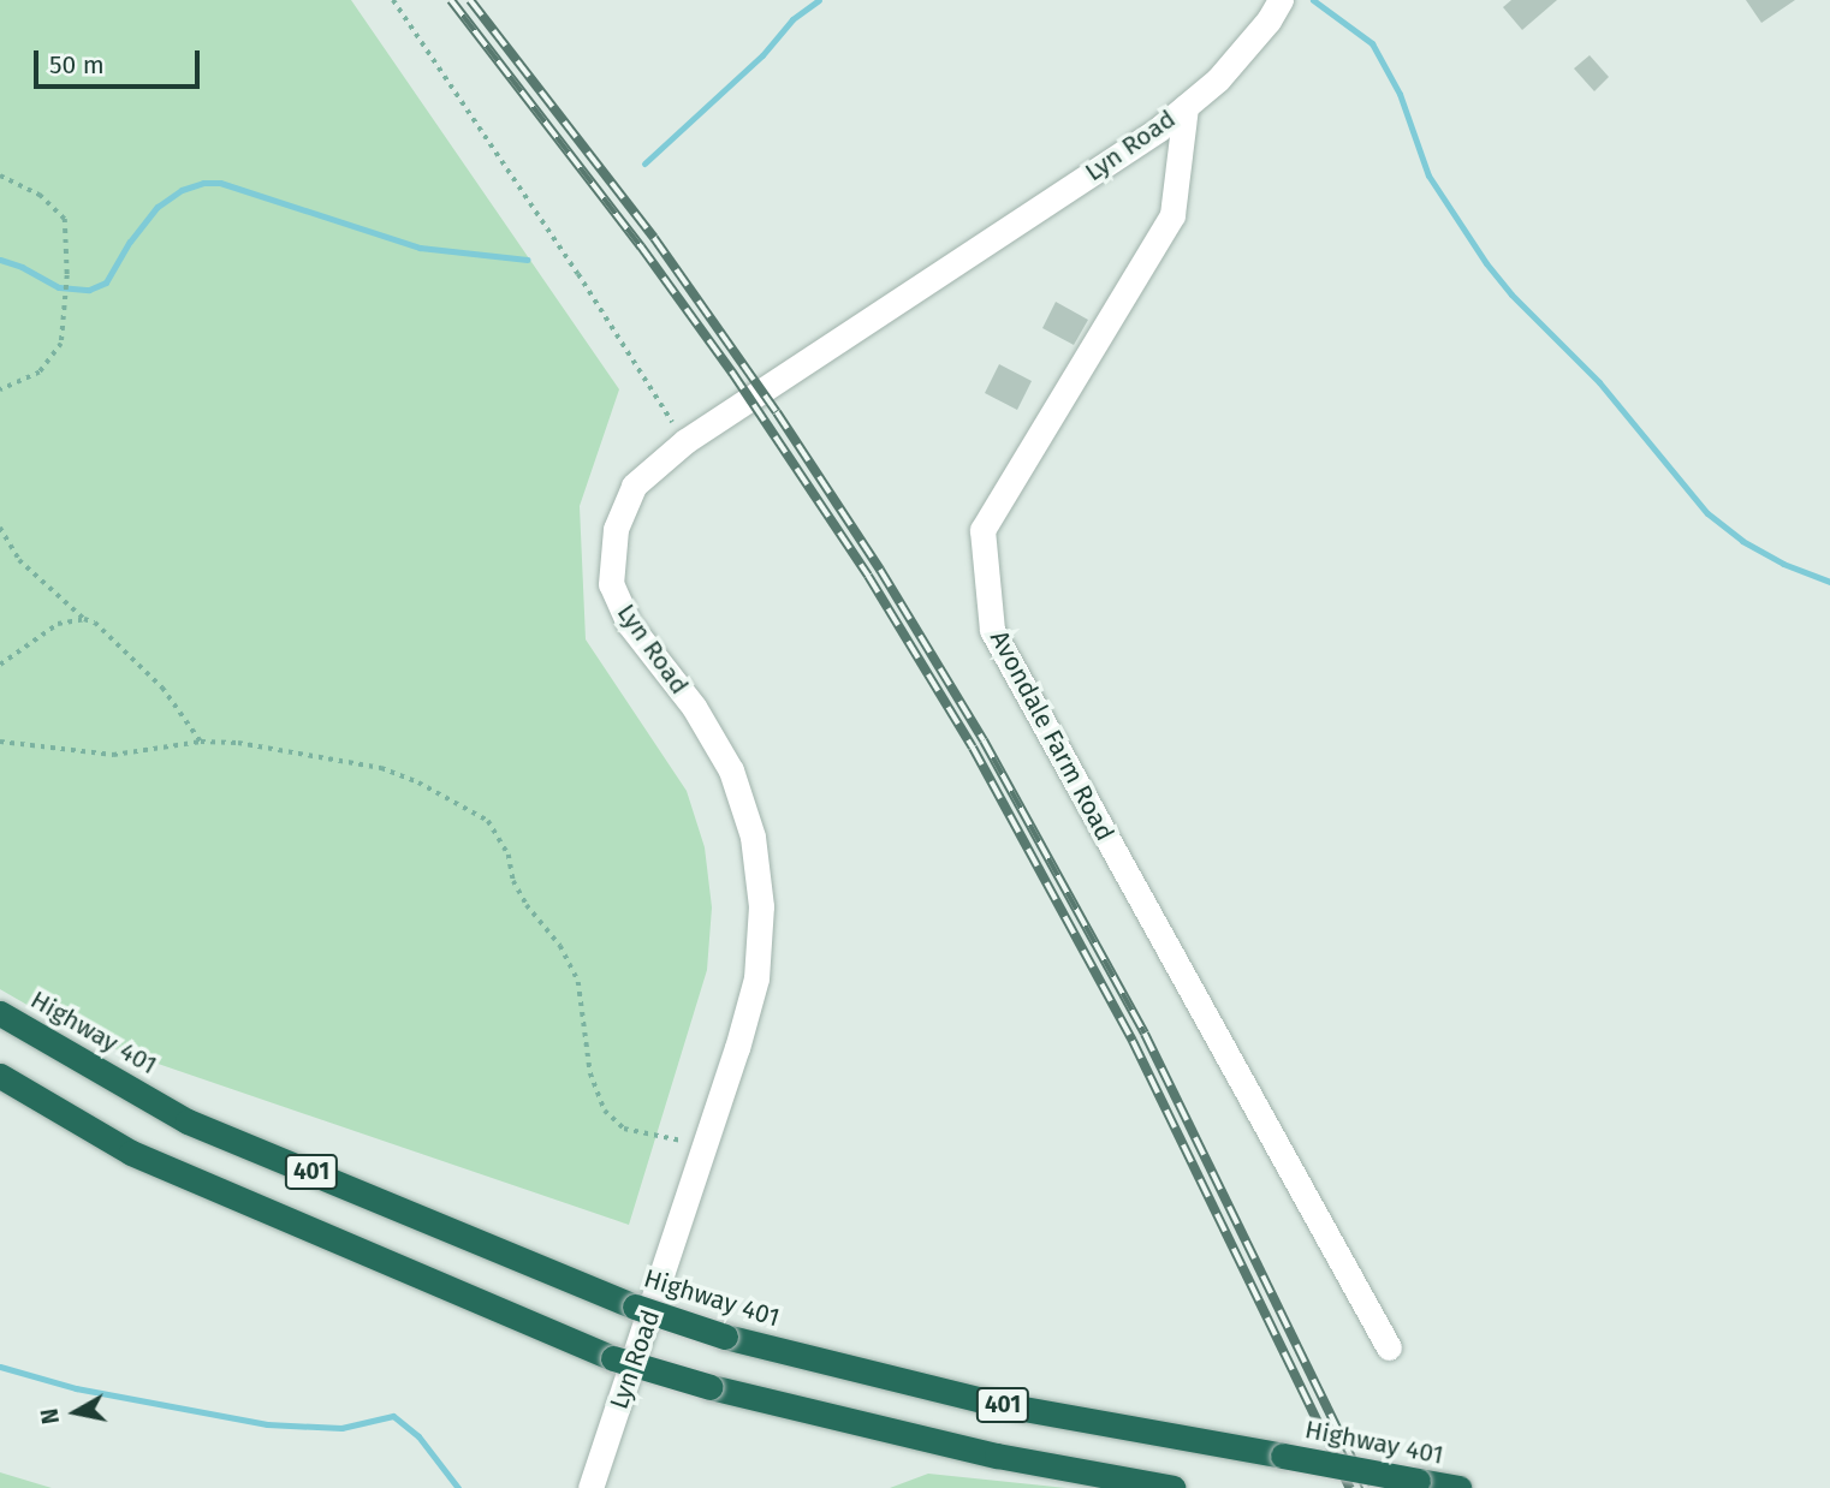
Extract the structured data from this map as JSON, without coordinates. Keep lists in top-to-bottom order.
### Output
{
  "streets": {
    "highway": ["Highway 401", "401"],
    "main road": ["Lyn Road", "Avondale Farm Road"]
  },
  "crossings": [
    ["Lyn Road", "Avondale Farm Road"]
  ],
  "scale_bar": "50 m",
  "north": "left"
}
